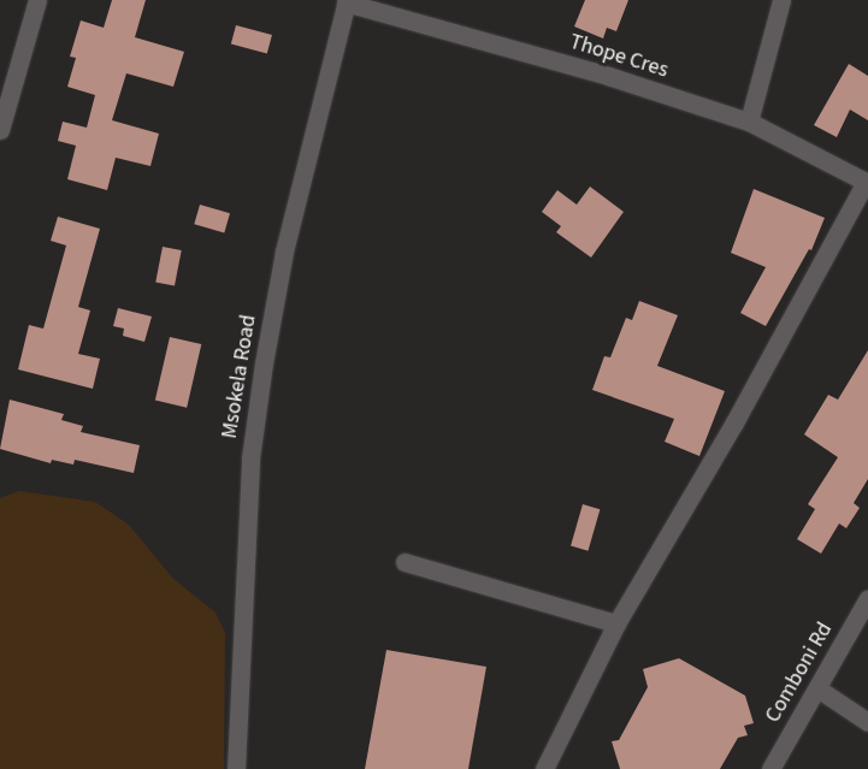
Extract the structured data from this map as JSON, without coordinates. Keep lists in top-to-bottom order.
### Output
{
  "streets": {
    "street": ["Thope Cres", "Msokela Road", "Comboni Rd"]
  },
  "crossings": [
    ["Thope Cres", "Msokela Road"]
  ]
}
